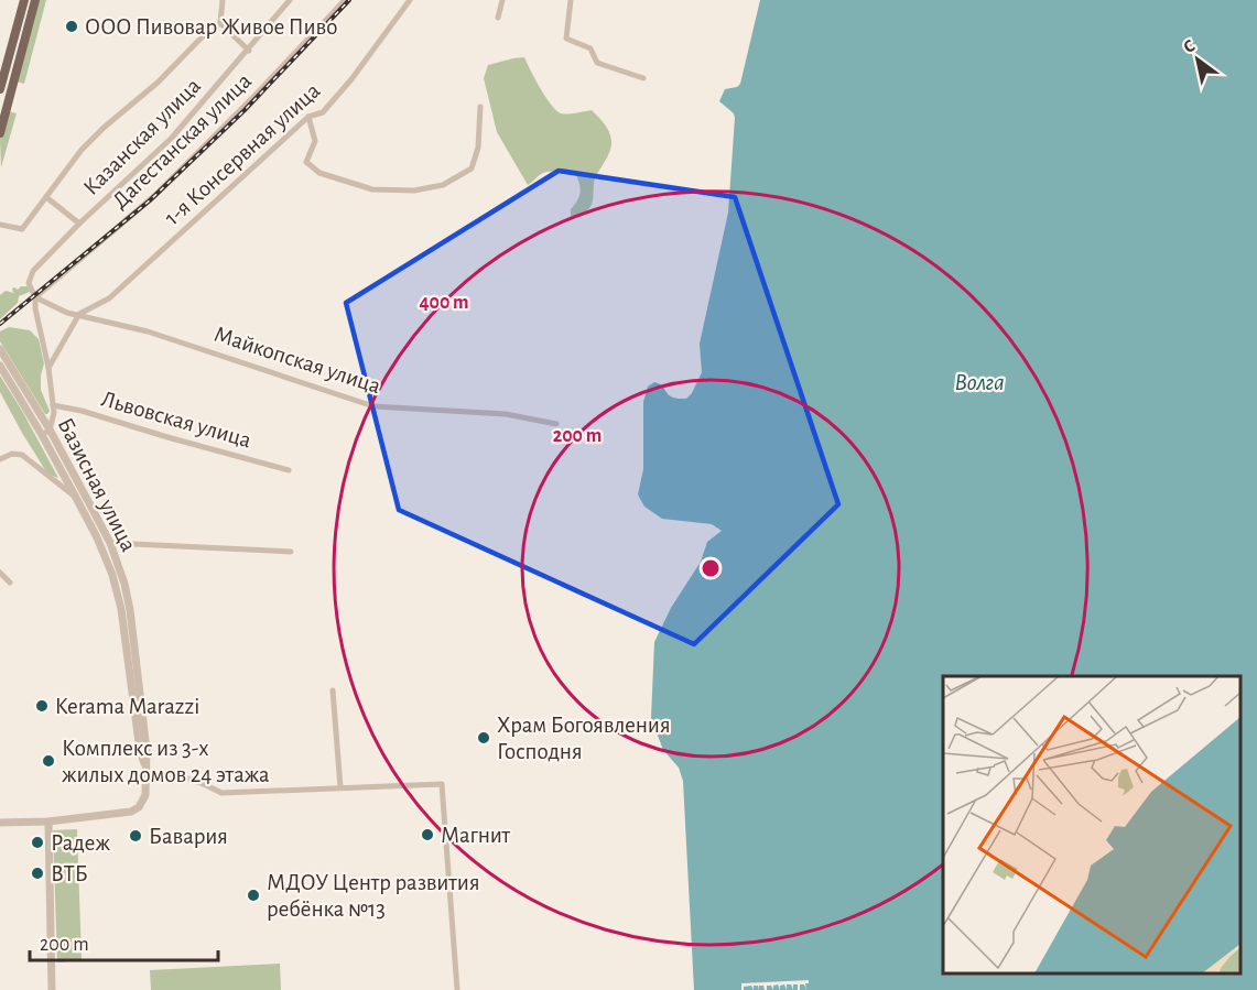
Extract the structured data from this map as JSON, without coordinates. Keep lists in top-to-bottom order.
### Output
{
  "streets": {
    "street": [
      "Казанская улица",
      "Дагестанская улица",
      "1-я Консервная улица",
      "Майкопская улица",
      "Львовская улица",
      "Базисная улица"
    ]
  },
  "crossings": [
    ["Казанская улица", "Дагестанская улица"],
    ["Казанская улица", "Майкопская улица"],
    ["Казанская улица", "Львовская улица"],
    ["Казанская улица", "Базисная улица"],
    ["Дагестанская улица", "Майкопская улица"],
    ["1-я Консервная улица", "Майкопская улица"]
  ],
  "water": ["Волга"],
  "places": [
    "ООО Пивовар Живое Пиво",
    "Kerama Marazzi",
    "Храм Богоявления Господня",
    "Комплекс из 3-х жилых домов 24 этажа",
    "Магнит",
    "Бавария",
    "Радеж",
    "ВТБ",
    "МДОУ Центр развития ребёнка №13"
  ],
  "scale_bar": "200 m",
  "north": "top left",
  "rings": ["400 m", "200 m"]
}
